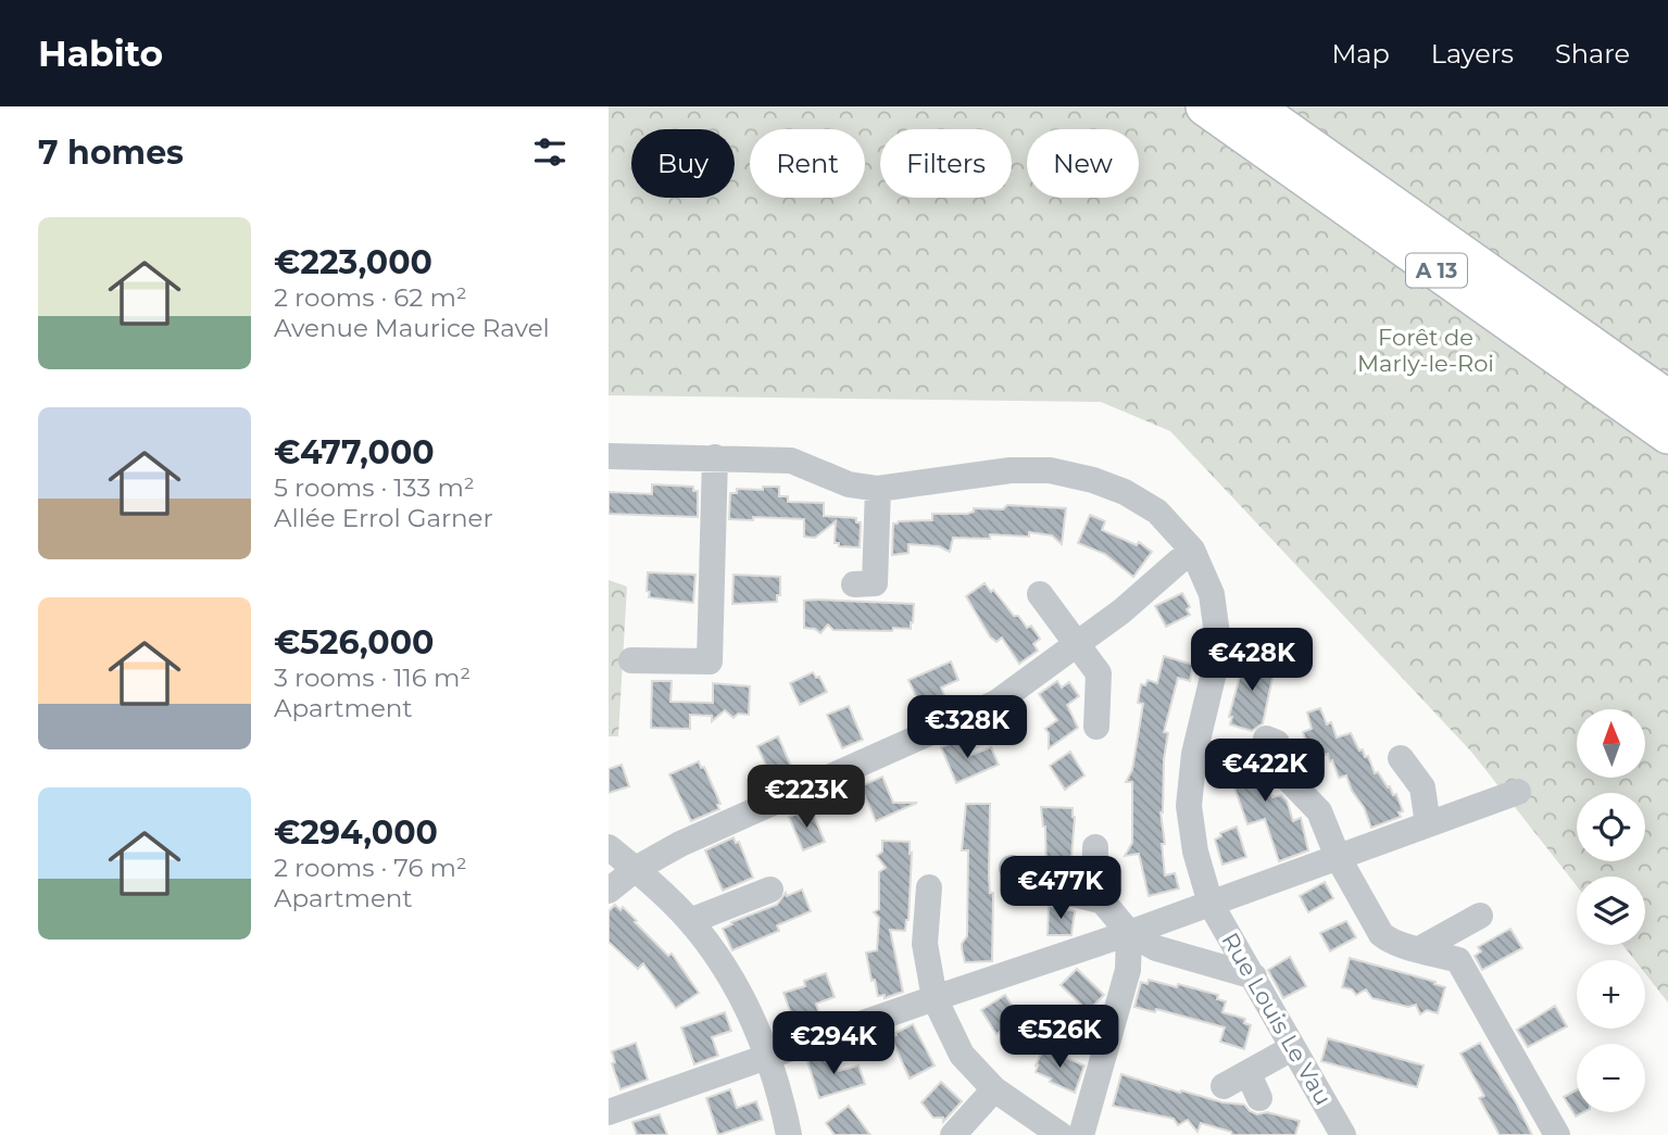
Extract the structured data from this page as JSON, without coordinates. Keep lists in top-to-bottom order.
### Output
{
  "streets": {
    "highway": ["A 13"],
    "street": ["Rue Louis Le Vau"]
  },
  "parks": ["Forêt de Marly-le-Roi"],
  "north": "top",
  "page": {
    "header": "Habito",
    "nav": ["Map", "Layers", "Share"],
    "heading": "7 homes",
    "chip": [
      "Buy",
      "Rent",
      "Filters",
      "New"
    ],
    "list": [
      {
        "name": "€223,000",
        "note": "2 rooms · 62 m² · Avenue Maurice Ravel"
      },
      {
        "name": "€477,000",
        "note": "5 rooms · 133 m² · Allée Errol Garner"
      },
      {
        "name": "€526,000",
        "note": "3 rooms · 116 m² · Apartment"
      },
      {
        "name": "€294,000",
        "note": "2 rooms · 76 m² · Apartment"
      }
    ],
    "price": [
      "€428K",
      "€328K",
      "€422K",
      "€223K",
      "€477K",
      "€526K",
      "€294K"
    ],
    "map_buttons": ["+", "−"]
  }
}
